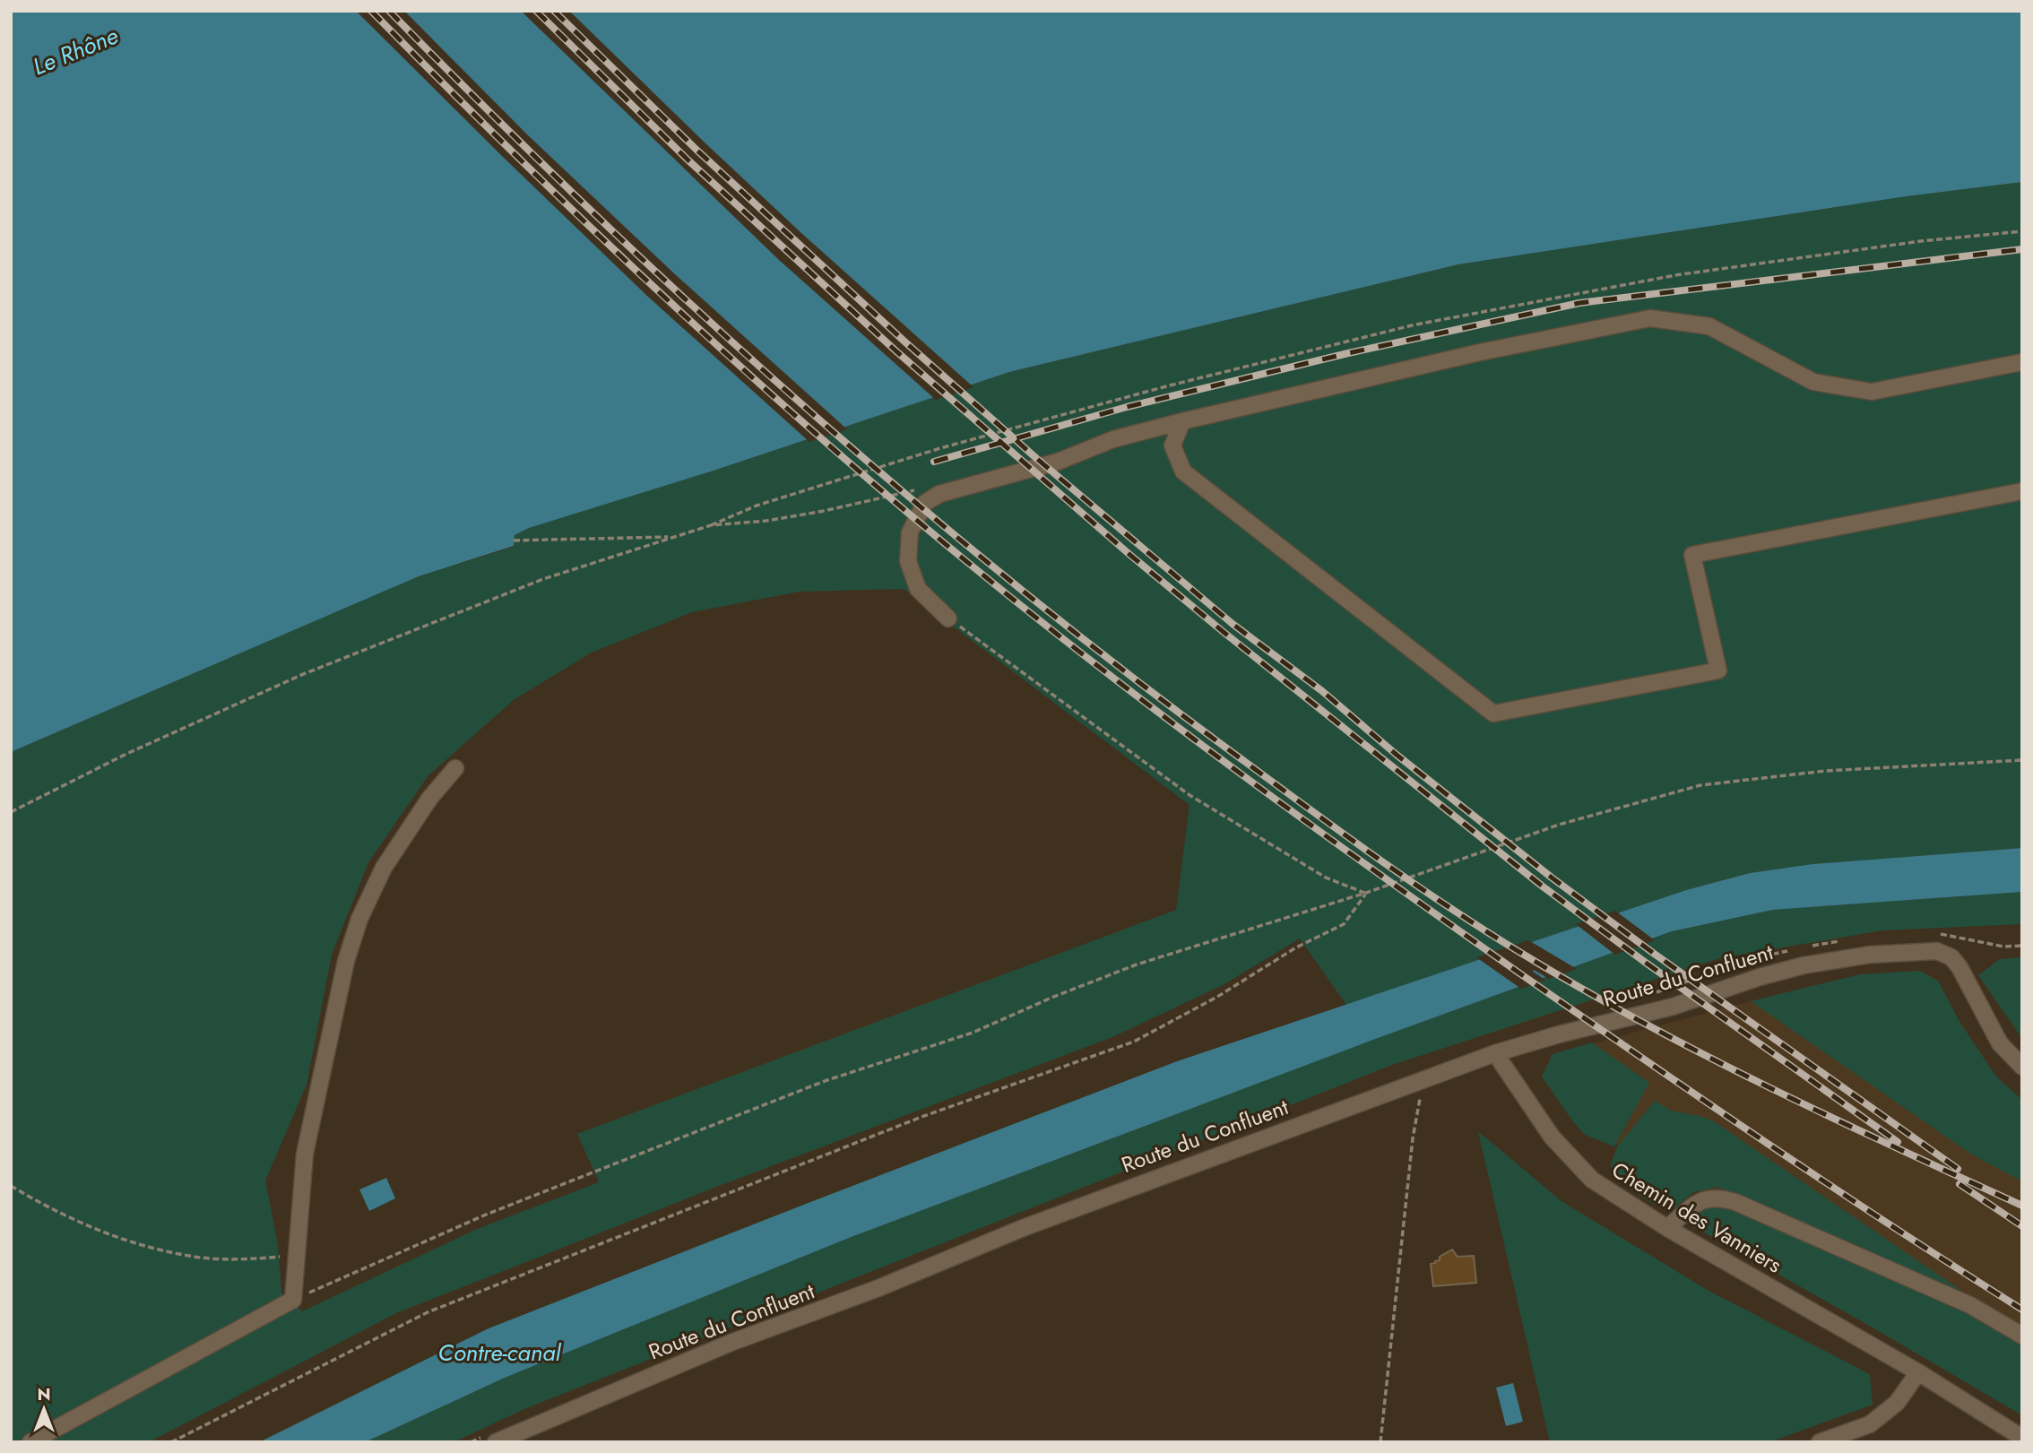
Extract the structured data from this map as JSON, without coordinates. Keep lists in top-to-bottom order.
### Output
{
  "streets": {
    "street": ["Route du Confluent", "Chemin des Vanniers"]
  },
  "crossings": [
    ["Route du Confluent", "Chemin des Vanniers"]
  ],
  "water": ["Le Rhône", "Contre-canal"],
  "north": "top"
}
